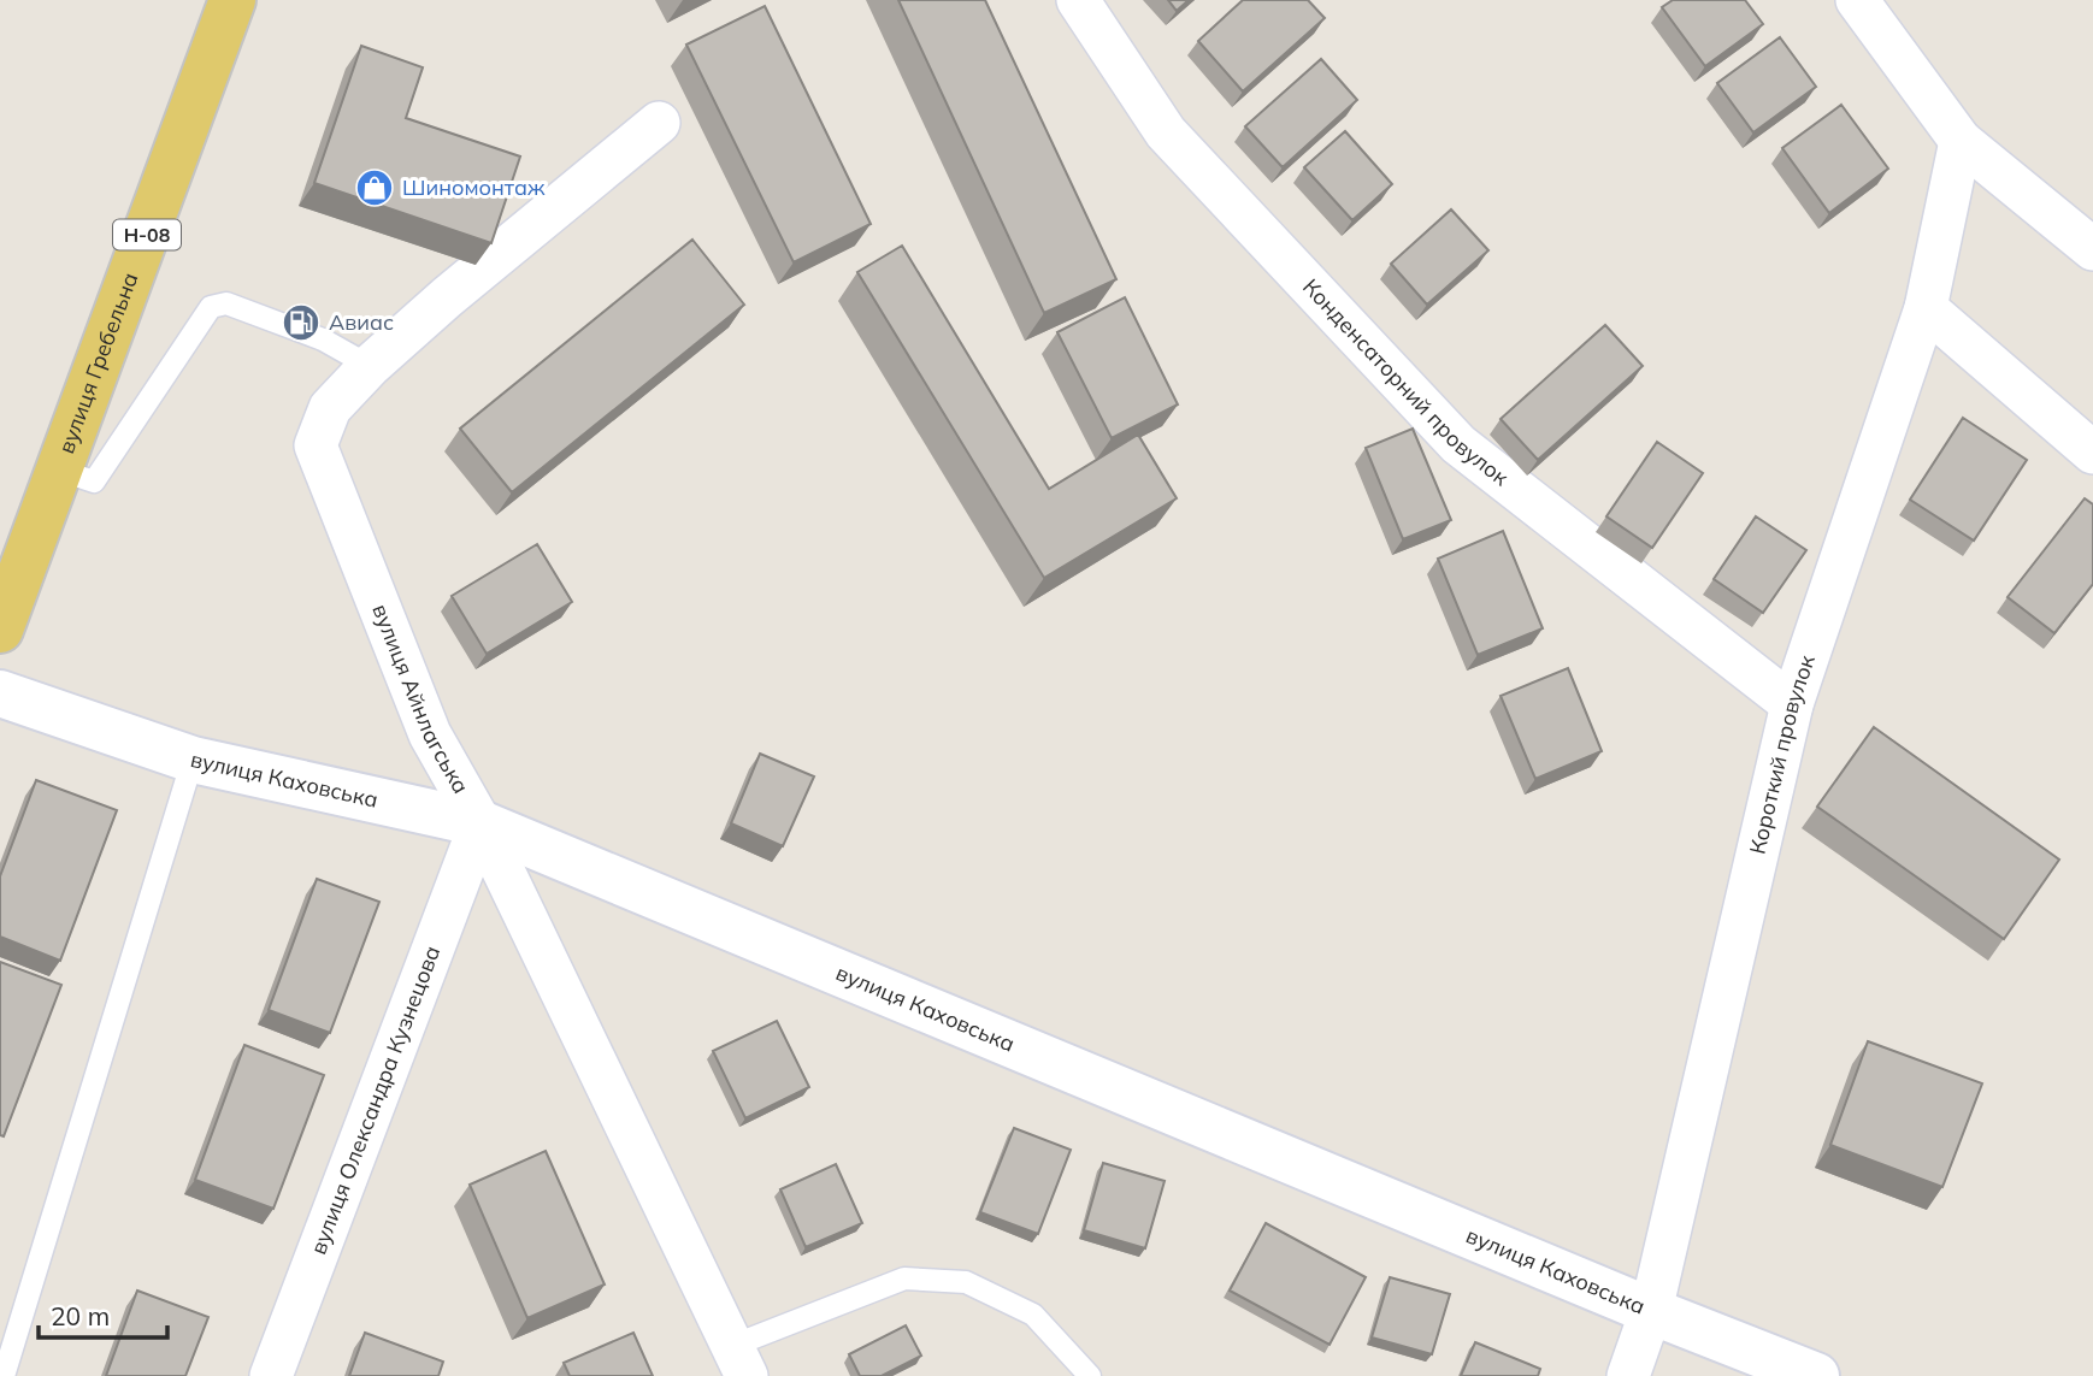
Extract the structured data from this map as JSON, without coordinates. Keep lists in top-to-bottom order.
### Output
{
  "streets": {
    "main road": ["Н-08", "вулиця Гребельна"],
    "street": [
      "Конденсаторний провулок",
      "вулиця Айнлагська",
      "Короткий провулок",
      "вулиця Каховська",
      "вулиця Олександра Кузнецова"
    ]
  },
  "crossings": [
    ["Конденсаторний провулок", "Короткий провулок"],
    ["вулиця Айнлагська", "вулиця Каховська"],
    ["вулиця Айнлагська", "вулиця Олександра Кузнецова"],
    ["Короткий провулок", "вулиця Каховська"],
    ["вулиця Каховська", "вулиця Олександра Кузнецова"]
  ],
  "places": {
    "shop": ["Шиномонтаж"],
    "fuel station": ["Авиас"]
  },
  "scale_bar": "20 m"
}
